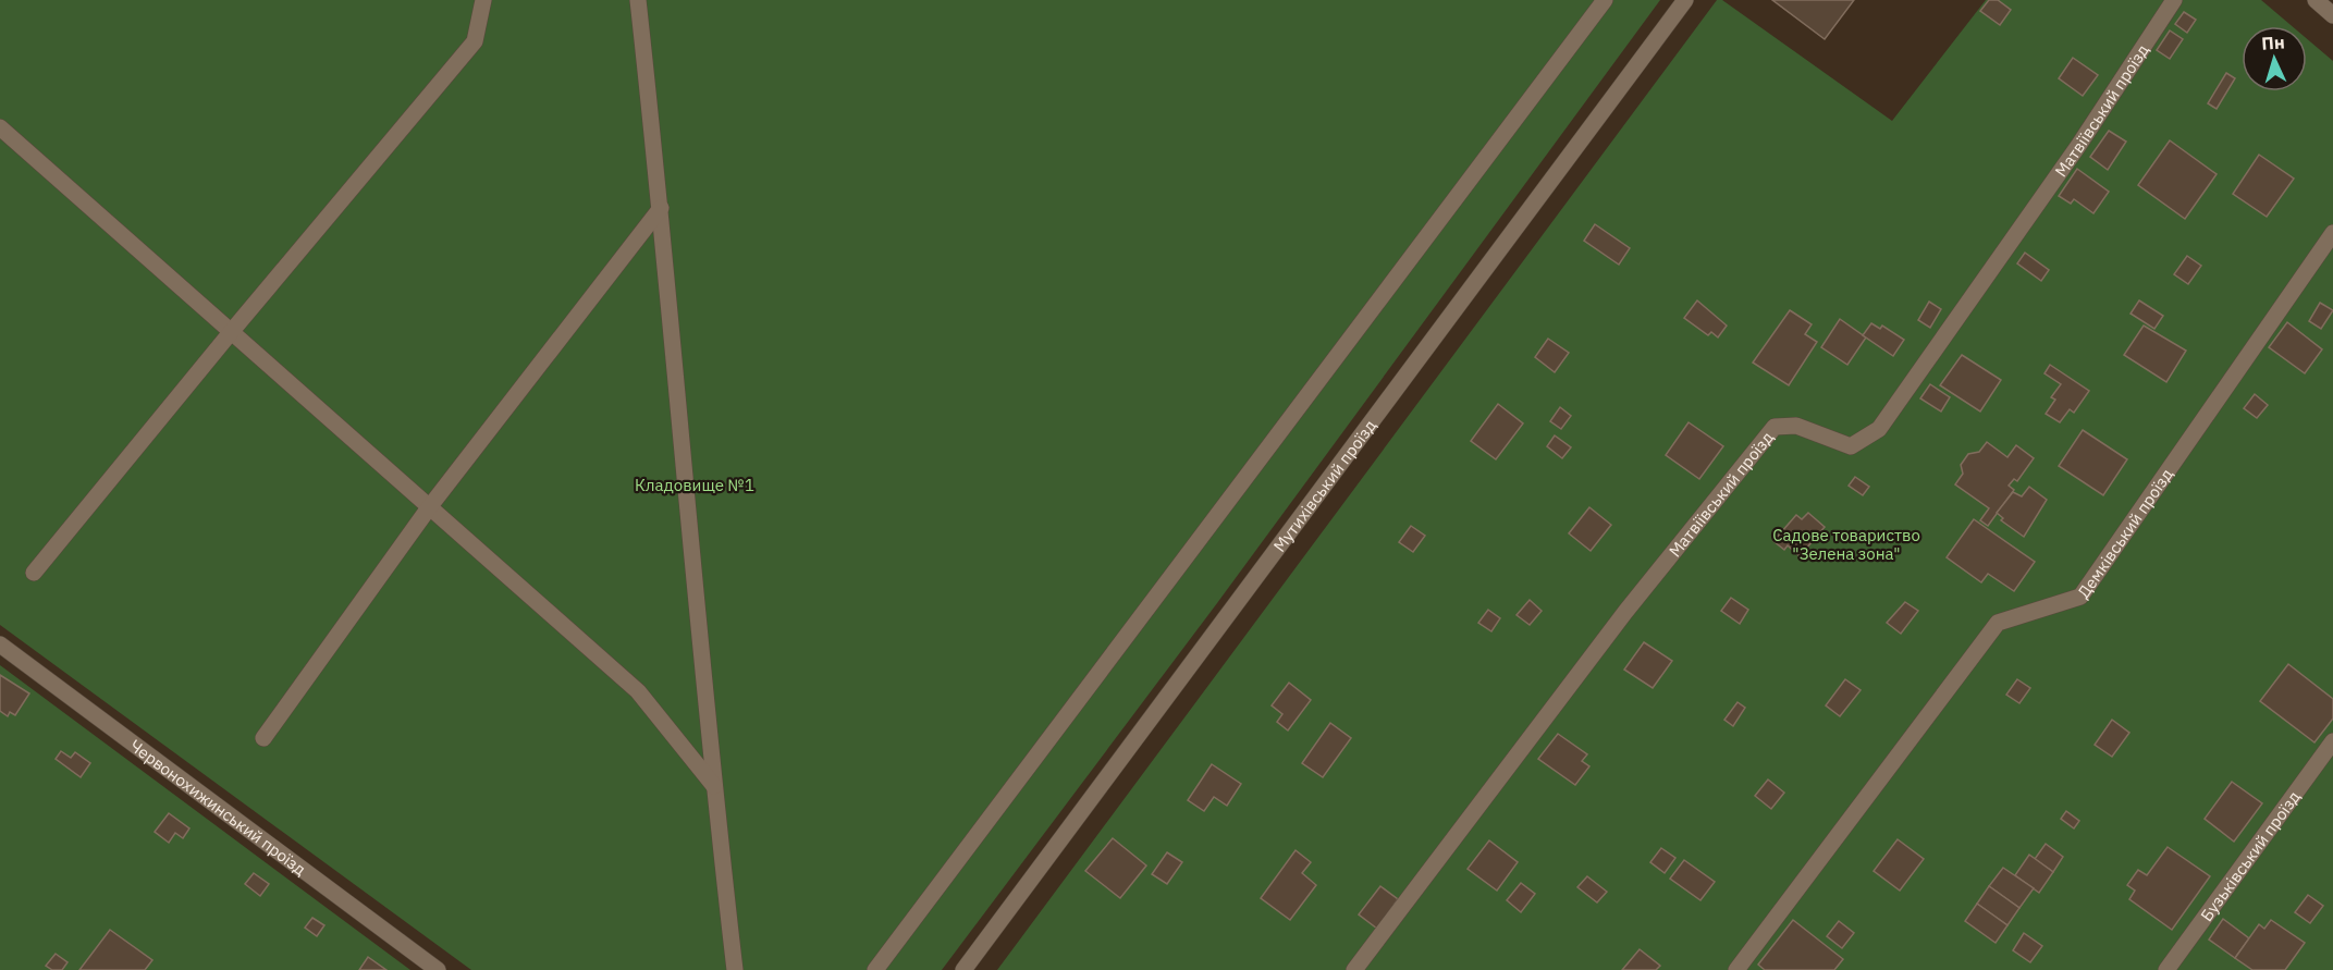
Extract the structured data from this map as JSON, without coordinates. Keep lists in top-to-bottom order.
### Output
{
  "streets": {
    "lane": [
      "Матвіївський проїзд",
      "Мутихівський проїзд",
      "Демківський проїзд",
      "Червонохижинський проїзд",
      "Бузьківський проїзд"
    ]
  },
  "parks": ["Кладовище №1", "Садове товариство \"Зелена зона\""],
  "north": "top"
}
